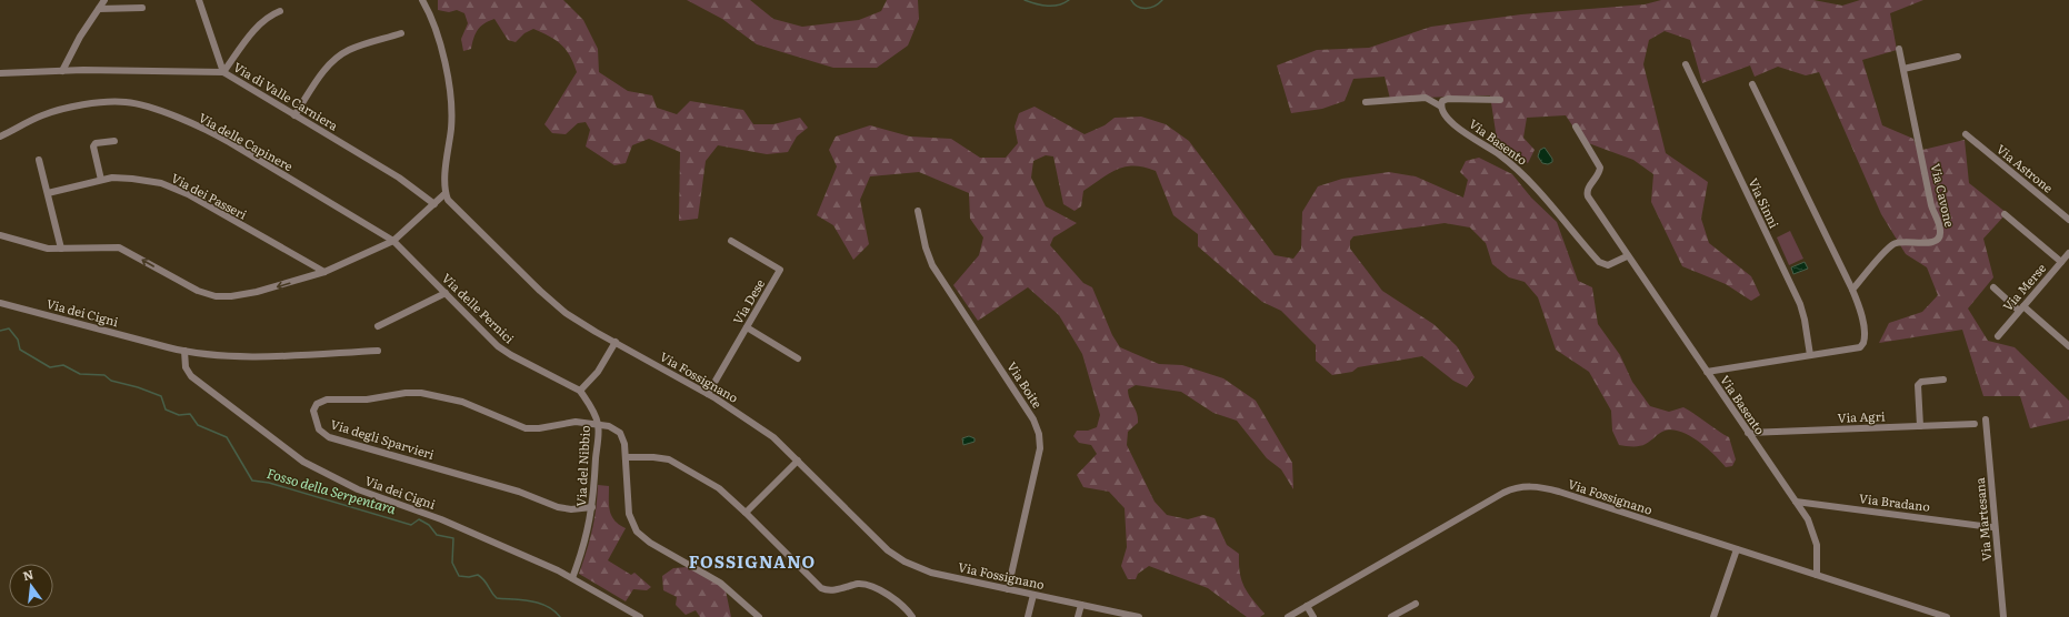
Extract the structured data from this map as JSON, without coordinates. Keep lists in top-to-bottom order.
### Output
{
  "streets": {
    "street": [
      "Via di Valle Carniera",
      "Via delle Capinere",
      "Via Basento",
      "Via Astrone",
      "Via Cavone",
      "Via dei Passeri",
      "Via Sinni",
      "Via Merse",
      "Via Dese",
      "Via delle Pernici",
      "Via dei Cigni",
      "Via Fossignano",
      "Via Boite",
      "Via Agri",
      "Via degli Sparvieri",
      "Via del Nibbio",
      "Via Bradano",
      "Via Martesana"
    ]
  },
  "crossings": [
    ["Via delle Capinere", "Via delle Pernici"],
    ["Via Basento", "Via Fossignano"],
    ["Via Basento", "Via Agri"],
    ["Via Basento", "Via Bradano"],
    ["Via Dese", "Via Fossignano"],
    ["Via delle Pernici", "Via del Nibbio"],
    ["Via dei Cigni", "Via del Nibbio"],
    ["Via Fossignano", "Via Boite"],
    ["Via degli Sparvieri", "Via del Nibbio"]
  ],
  "districts": ["FOSSIGNANO"],
  "water": ["Fosso della Serpentara"],
  "north": "top"
}
